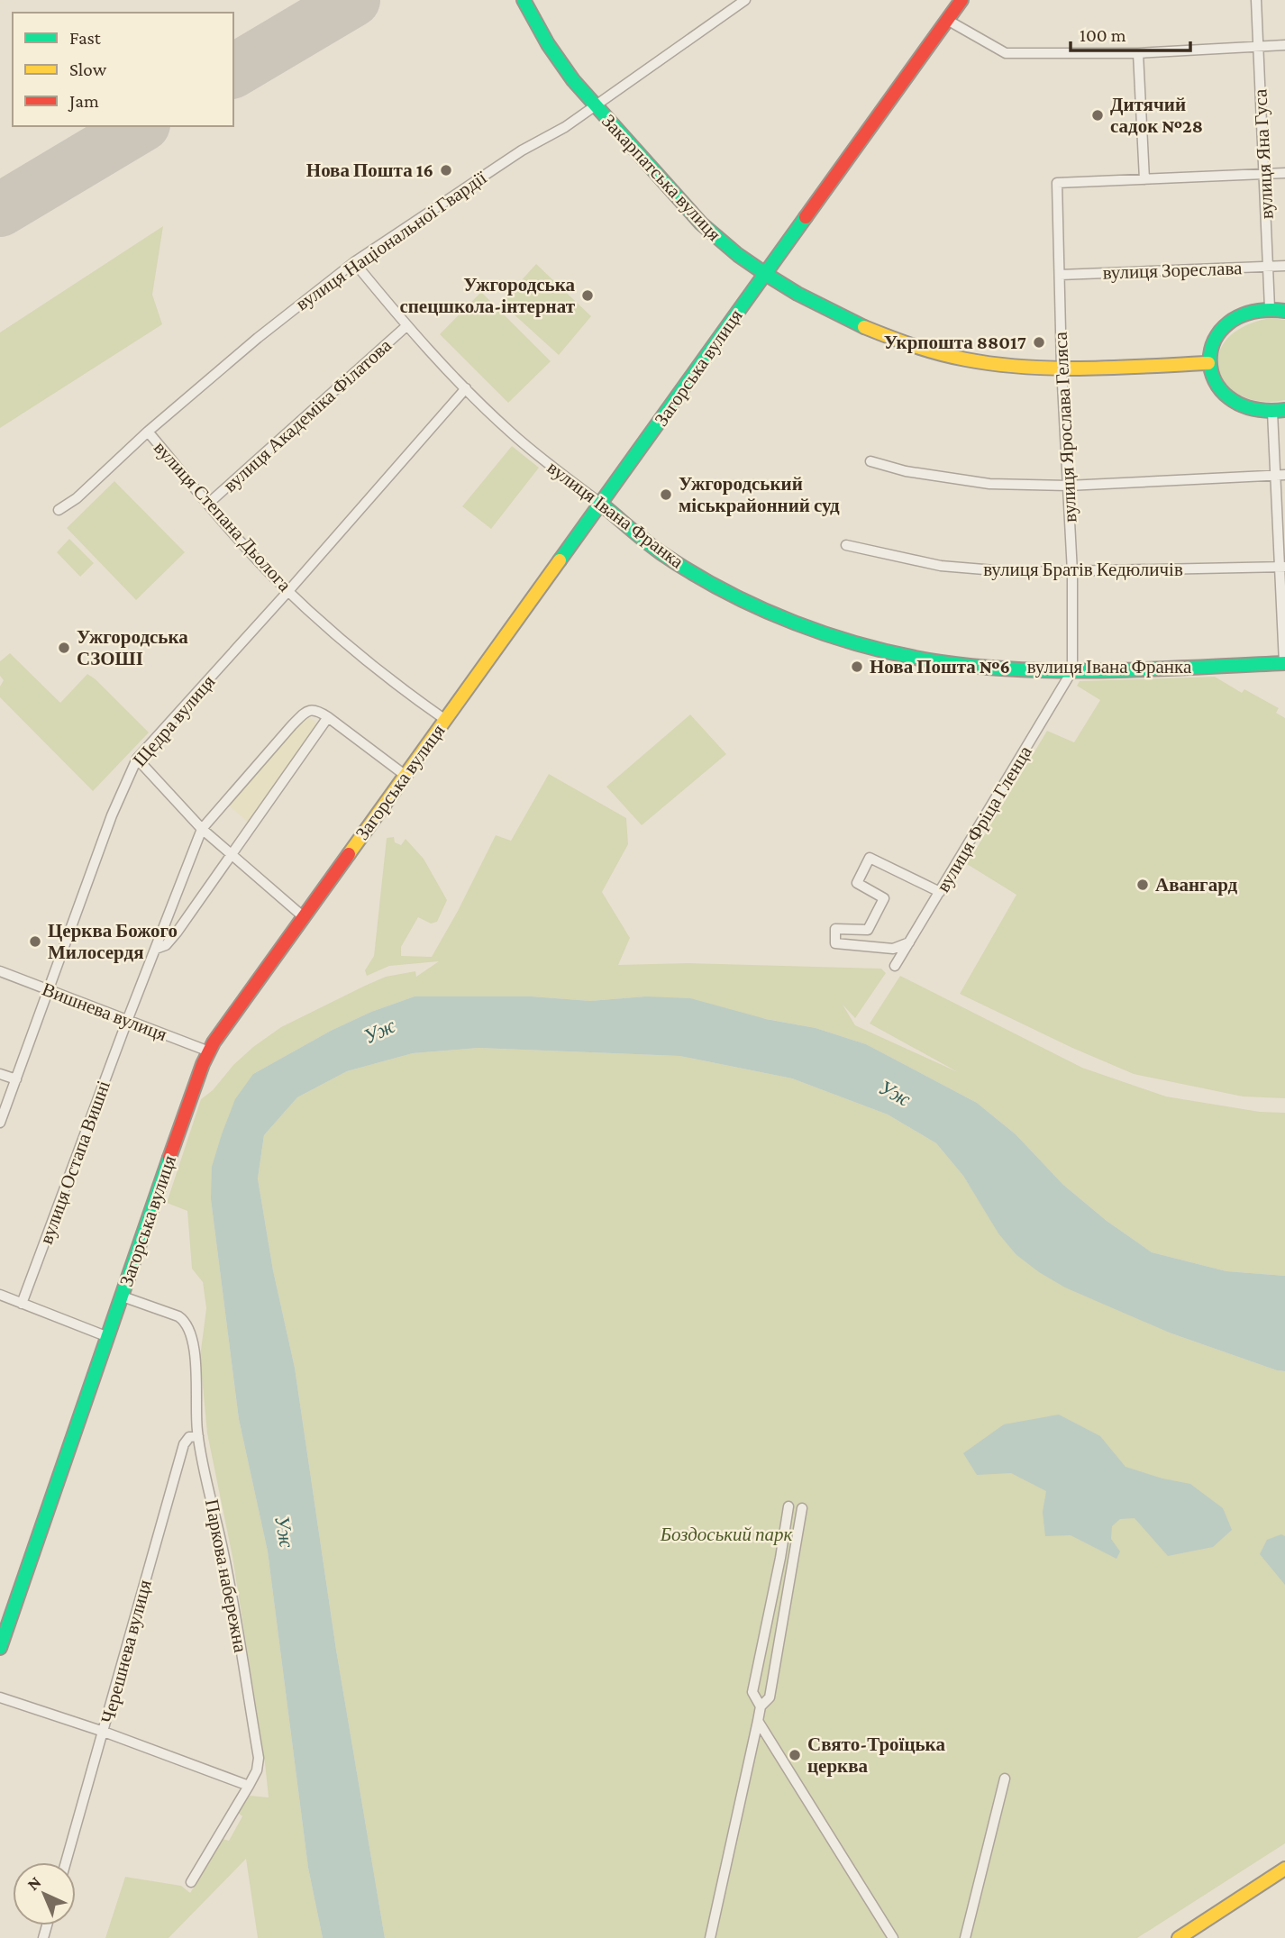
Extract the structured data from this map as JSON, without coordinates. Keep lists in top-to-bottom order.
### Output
{
  "streets": {
    "street": [
      "вулиця Яна Гуса",
      "Закарпатська вулиця",
      "вулиця Національної Гвардії",
      "вулиця Зореслава",
      "Загорська вулиця",
      "вулиця Академіка Філатова",
      "вулиця Ярослава Геляса",
      "вулиця Івана Франка",
      "вулиця Степана Дьолога",
      "вулиця Братів Кедюличів",
      "Щедра вулиця",
      "вулиця Фріца Гленца",
      "Вишнева вулиця",
      "вулиця Остапа Вишні",
      "Паркова набережна",
      "Черешнева вулиця"
    ]
  },
  "crossings": [
    ["вулиця Яна Гуса", "вулиця Зореслава"],
    ["Закарпатська вулиця", "вулиця Національної Гвардії"],
    ["Закарпатська вулиця", "Загорська вулиця"],
    ["Закарпатська вулиця", "вулиця Ярослава Геляса"],
    ["вулиця Національної Гвардії", "вулиця Івана Франка"],
    ["вулиця Національної Гвардії", "вулиця Степана Дьолога"],
    ["вулиця Зореслава", "вулиця Ярослава Геляса"],
    ["Загорська вулиця", "вулиця Івана Франка"],
    ["Загорська вулиця", "вулиця Степана Дьолога"],
    ["Загорська вулиця", "Вишнева вулиця"],
    ["Загорська вулиця", "Паркова набережна"],
    ["вулиця Академіка Філатова", "вулиця Івана Франка"],
    ["вулиця Академіка Філатова", "вулиця Степана Дьолога"],
    ["вулиця Ярослава Геляса", "вулиця Івана Франка"],
    ["вулиця Ярослава Геляса", "вулиця Братів Кедюличів"],
    ["вулиця Ярослава Геляса", "вулиця Фріца Гленца"],
    ["вулиця Івана Франка", "Щедра вулиця"],
    ["вулиця Івана Франка", "вулиця Фріца Гленца"],
    ["вулиця Степана Дьолога", "Щедра вулиця"],
    ["Щедра вулиця", "Вишнева вулиця"],
    ["Вишнева вулиця", "вулиця Остапа Вишні"],
    ["Паркова набережна", "Черешнева вулиця"]
  ],
  "water": ["Уж"],
  "parks": ["Боздоський парк"],
  "places": [
    "Дитячий садок №28",
    "Нова Пошта 16",
    "Ужгородська спецшкола-інтернат",
    "Укрпошта 88017",
    "Ужгородський міськрайонний суд",
    "Ужгородська СЗОШІ",
    "Нова Пошта №6",
    "Авангард",
    "Церква Божого Милосердя",
    "Свято-Троїцька церква"
  ],
  "legend": ["Fast", "Slow", "Jam"],
  "scale_bar": "100 m",
  "north": "top left"
}
